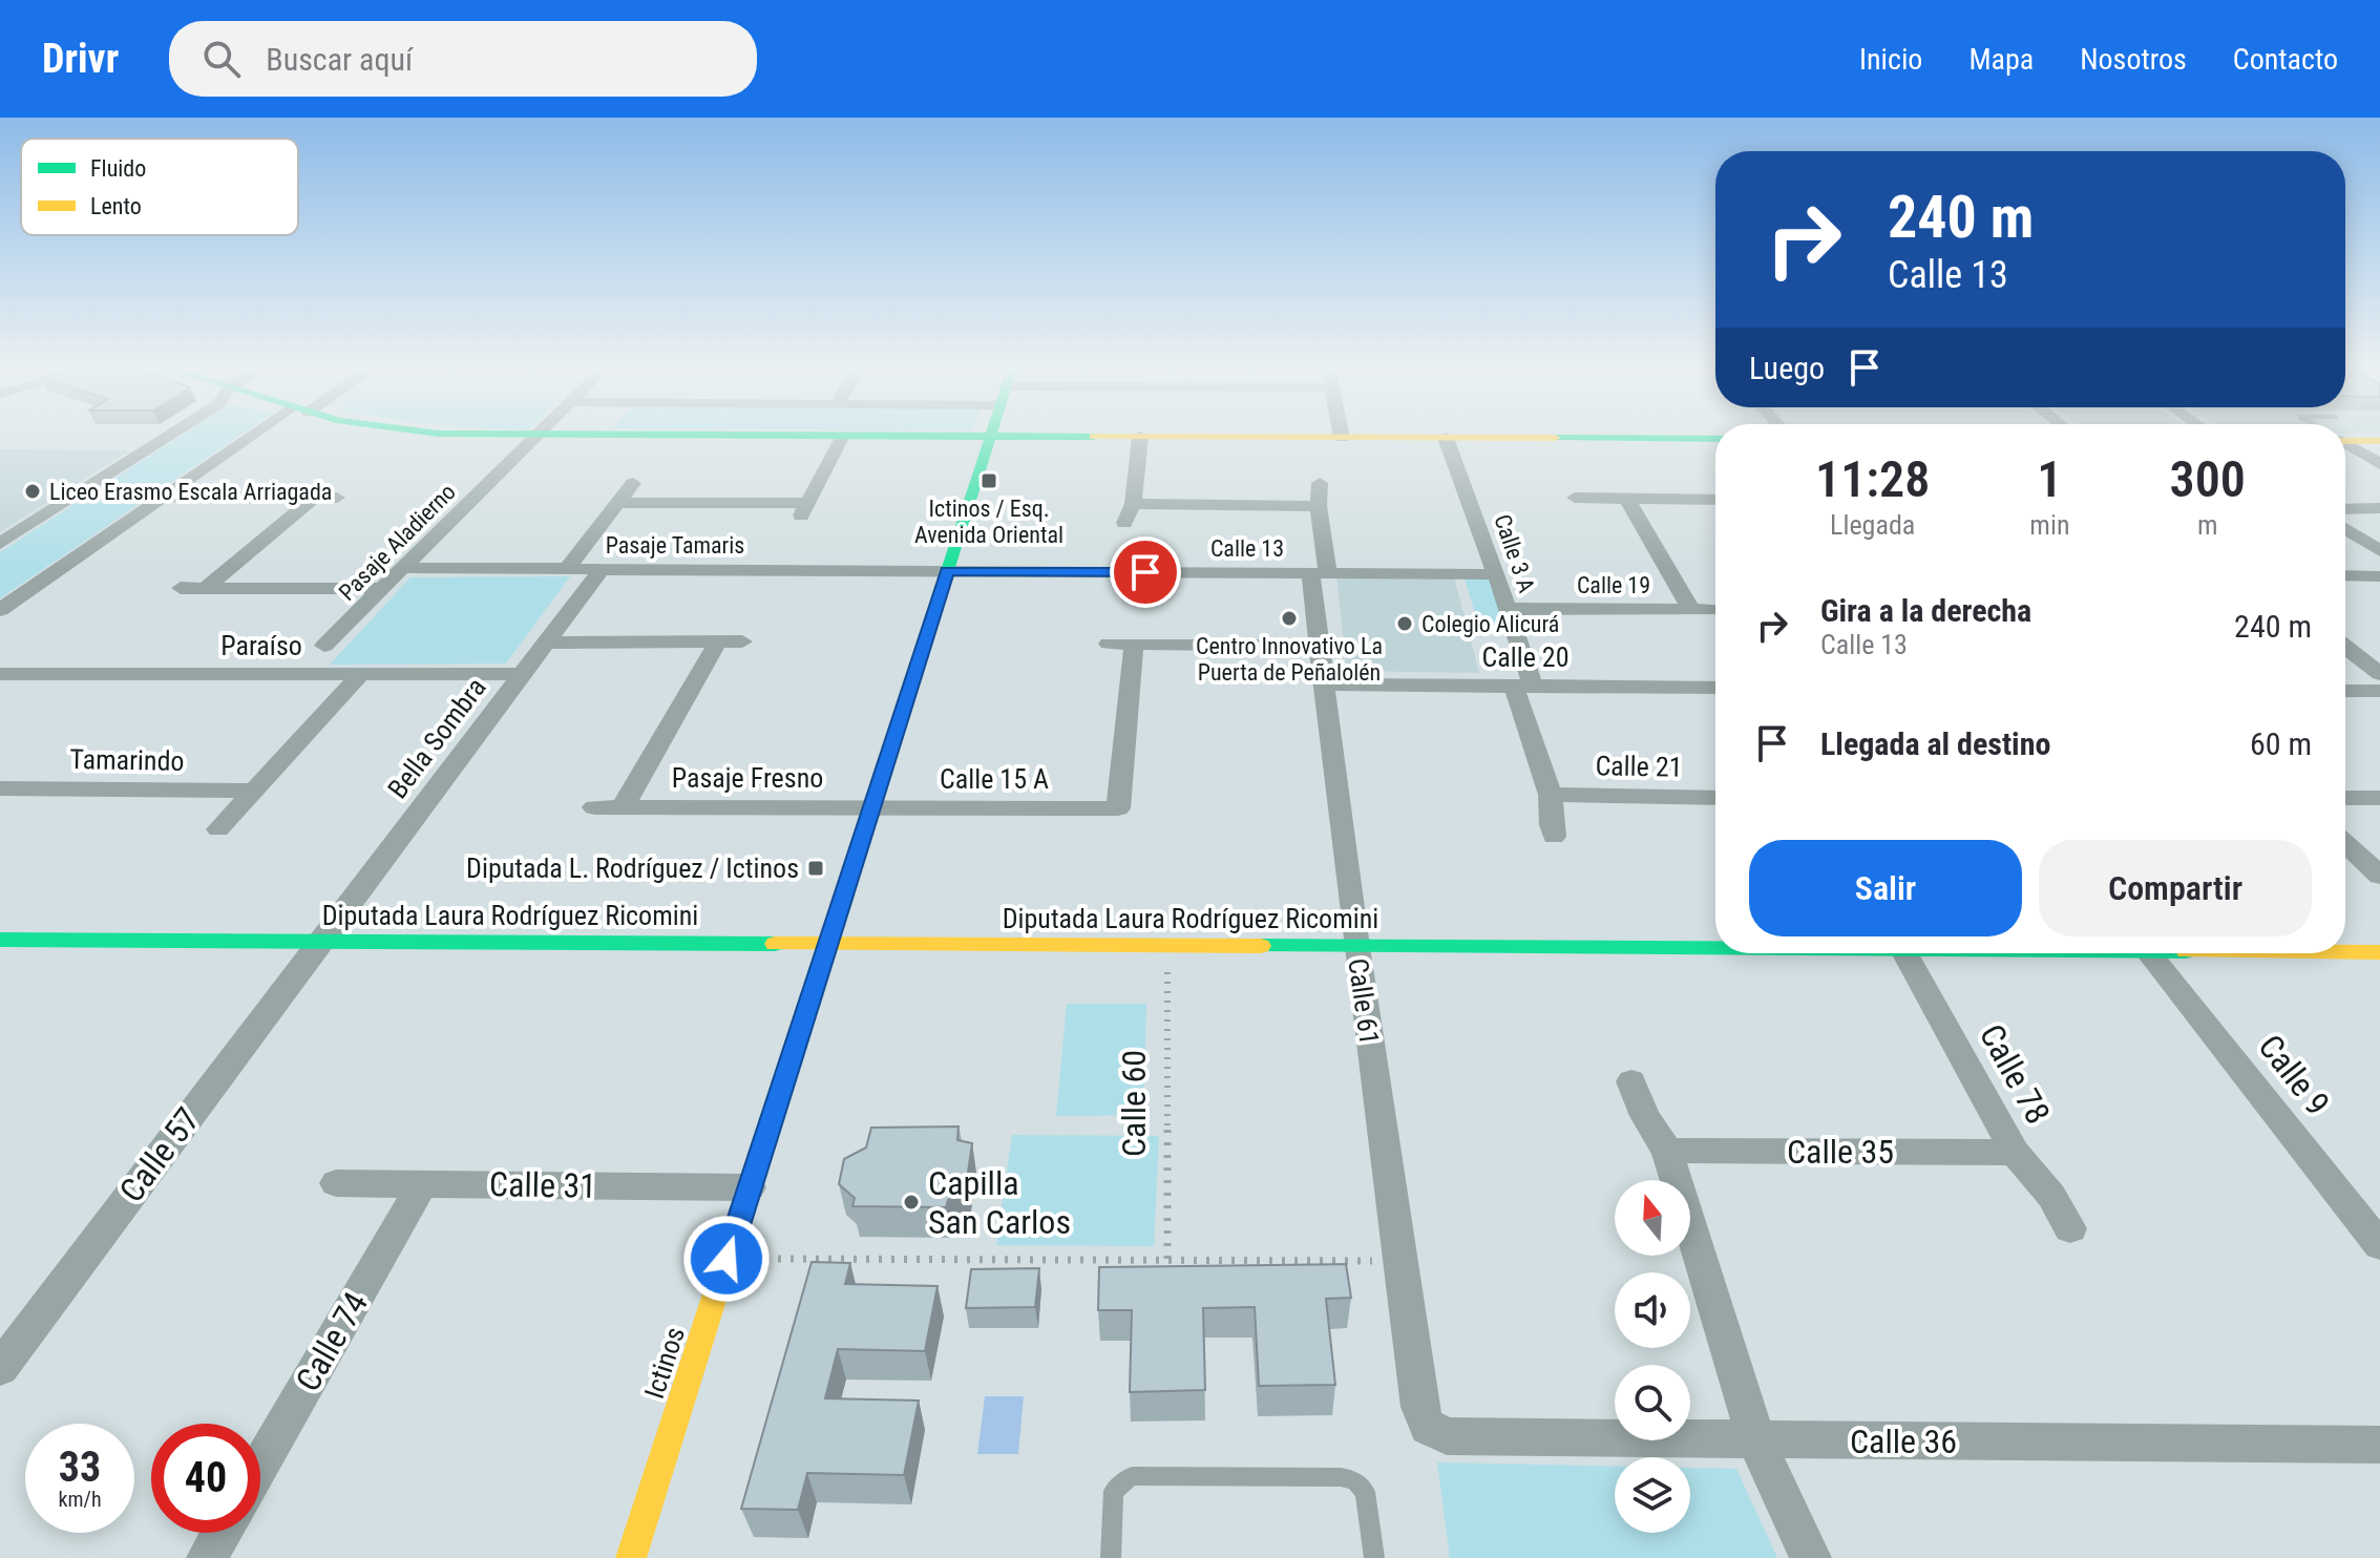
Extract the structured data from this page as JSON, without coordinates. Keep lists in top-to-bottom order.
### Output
{
  "streets": {
    "street": [
      "Pasaje Aladierno",
      "Pasaje Tamaris",
      "Calle 13",
      "Calle 3 A",
      "Calle 19",
      "Paraíso",
      "Calle 20",
      "Bella Sombra",
      "Tamarindo",
      "Calle 21",
      "Pasaje Fresno",
      "Calle 15 A",
      "Diputada Laura Rodríguez Ricomini",
      "Calle 61",
      "Calle 78",
      "Calle 9",
      "Calle 35",
      "Calle 57",
      "Calle 31",
      "Calle 74",
      "Ictinos",
      "Calle 36"
    ],
    "path": ["Calle 60"]
  },
  "crossings": [
    ["Pasaje Aladierno", "Pasaje Tamaris"],
    ["Pasaje Tamaris", "Calle 13"],
    ["Pasaje Tamaris", "Bella Sombra"],
    ["Pasaje Tamaris", "Ictinos"],
    ["Calle 13", "Calle 3 A"],
    ["Calle 13", "Calle 61"],
    ["Calle 13", "Ictinos"],
    ["Calle 3 A", "Calle 19"],
    ["Calle 3 A", "Calle 20"],
    ["Calle 3 A", "Calle 21"],
    ["Paraíso", "Bella Sombra"],
    ["Calle 20", "Calle 61"],
    ["Bella Sombra", "Diputada Laura Rodríguez Ricomini"],
    ["Bella Sombra", "Calle 57"],
    ["Pasaje Fresno", "Calle 15 A"],
    ["Pasaje Fresno", "Ictinos"],
    ["Calle 15 A", "Ictinos"],
    ["Diputada Laura Rodríguez Ricomini", "Calle 61"],
    ["Diputada Laura Rodríguez Ricomini", "Calle 60"],
    ["Diputada Laura Rodríguez Ricomini", "Calle 57"],
    ["Diputada Laura Rodríguez Ricomini", "Ictinos"],
    ["Calle 61", "Calle 36"],
    ["Calle 78", "Calle 35"],
    ["Calle 31", "Calle 74"],
    ["Calle 31", "Ictinos"]
  ],
  "places": {
    "transit": ["Ictinos / Esq. Avenida Oriental", "Diputada L. Rodríguez / Ictinos"],
    "other": [
      "Liceo Erasmo Escala Arriagada",
      "Centro Innovativo La Puerta de Peñalolén",
      "Colegio Alicurá",
      "Capilla San Carlos"
    ]
  },
  "legend": ["Fluido", "Lento"],
  "north": "top",
  "page": {
    "header": "Drivr",
    "search": "Buscar aquí",
    "nav": [
      "Inicio",
      "Mapa",
      "Nosotros",
      "Contacto"
    ],
    "turn": ["240 m", "Calle 13"],
    "then": "Luego",
    "eta": [
      "11:28",
      "Llegada",
      "1",
      "min",
      "300",
      "m"
    ],
    "list": [
      {
        "name": "Gira a la derecha",
        "note": "Calle 13",
        "value": "240 m"
      },
      {
        "name": "Llegada al destino",
        "value": "60 m"
      }
    ],
    "buttons": ["Salir", "Compartir"],
    "speed": "33 km/h",
    "limit": "40"
  }
}
